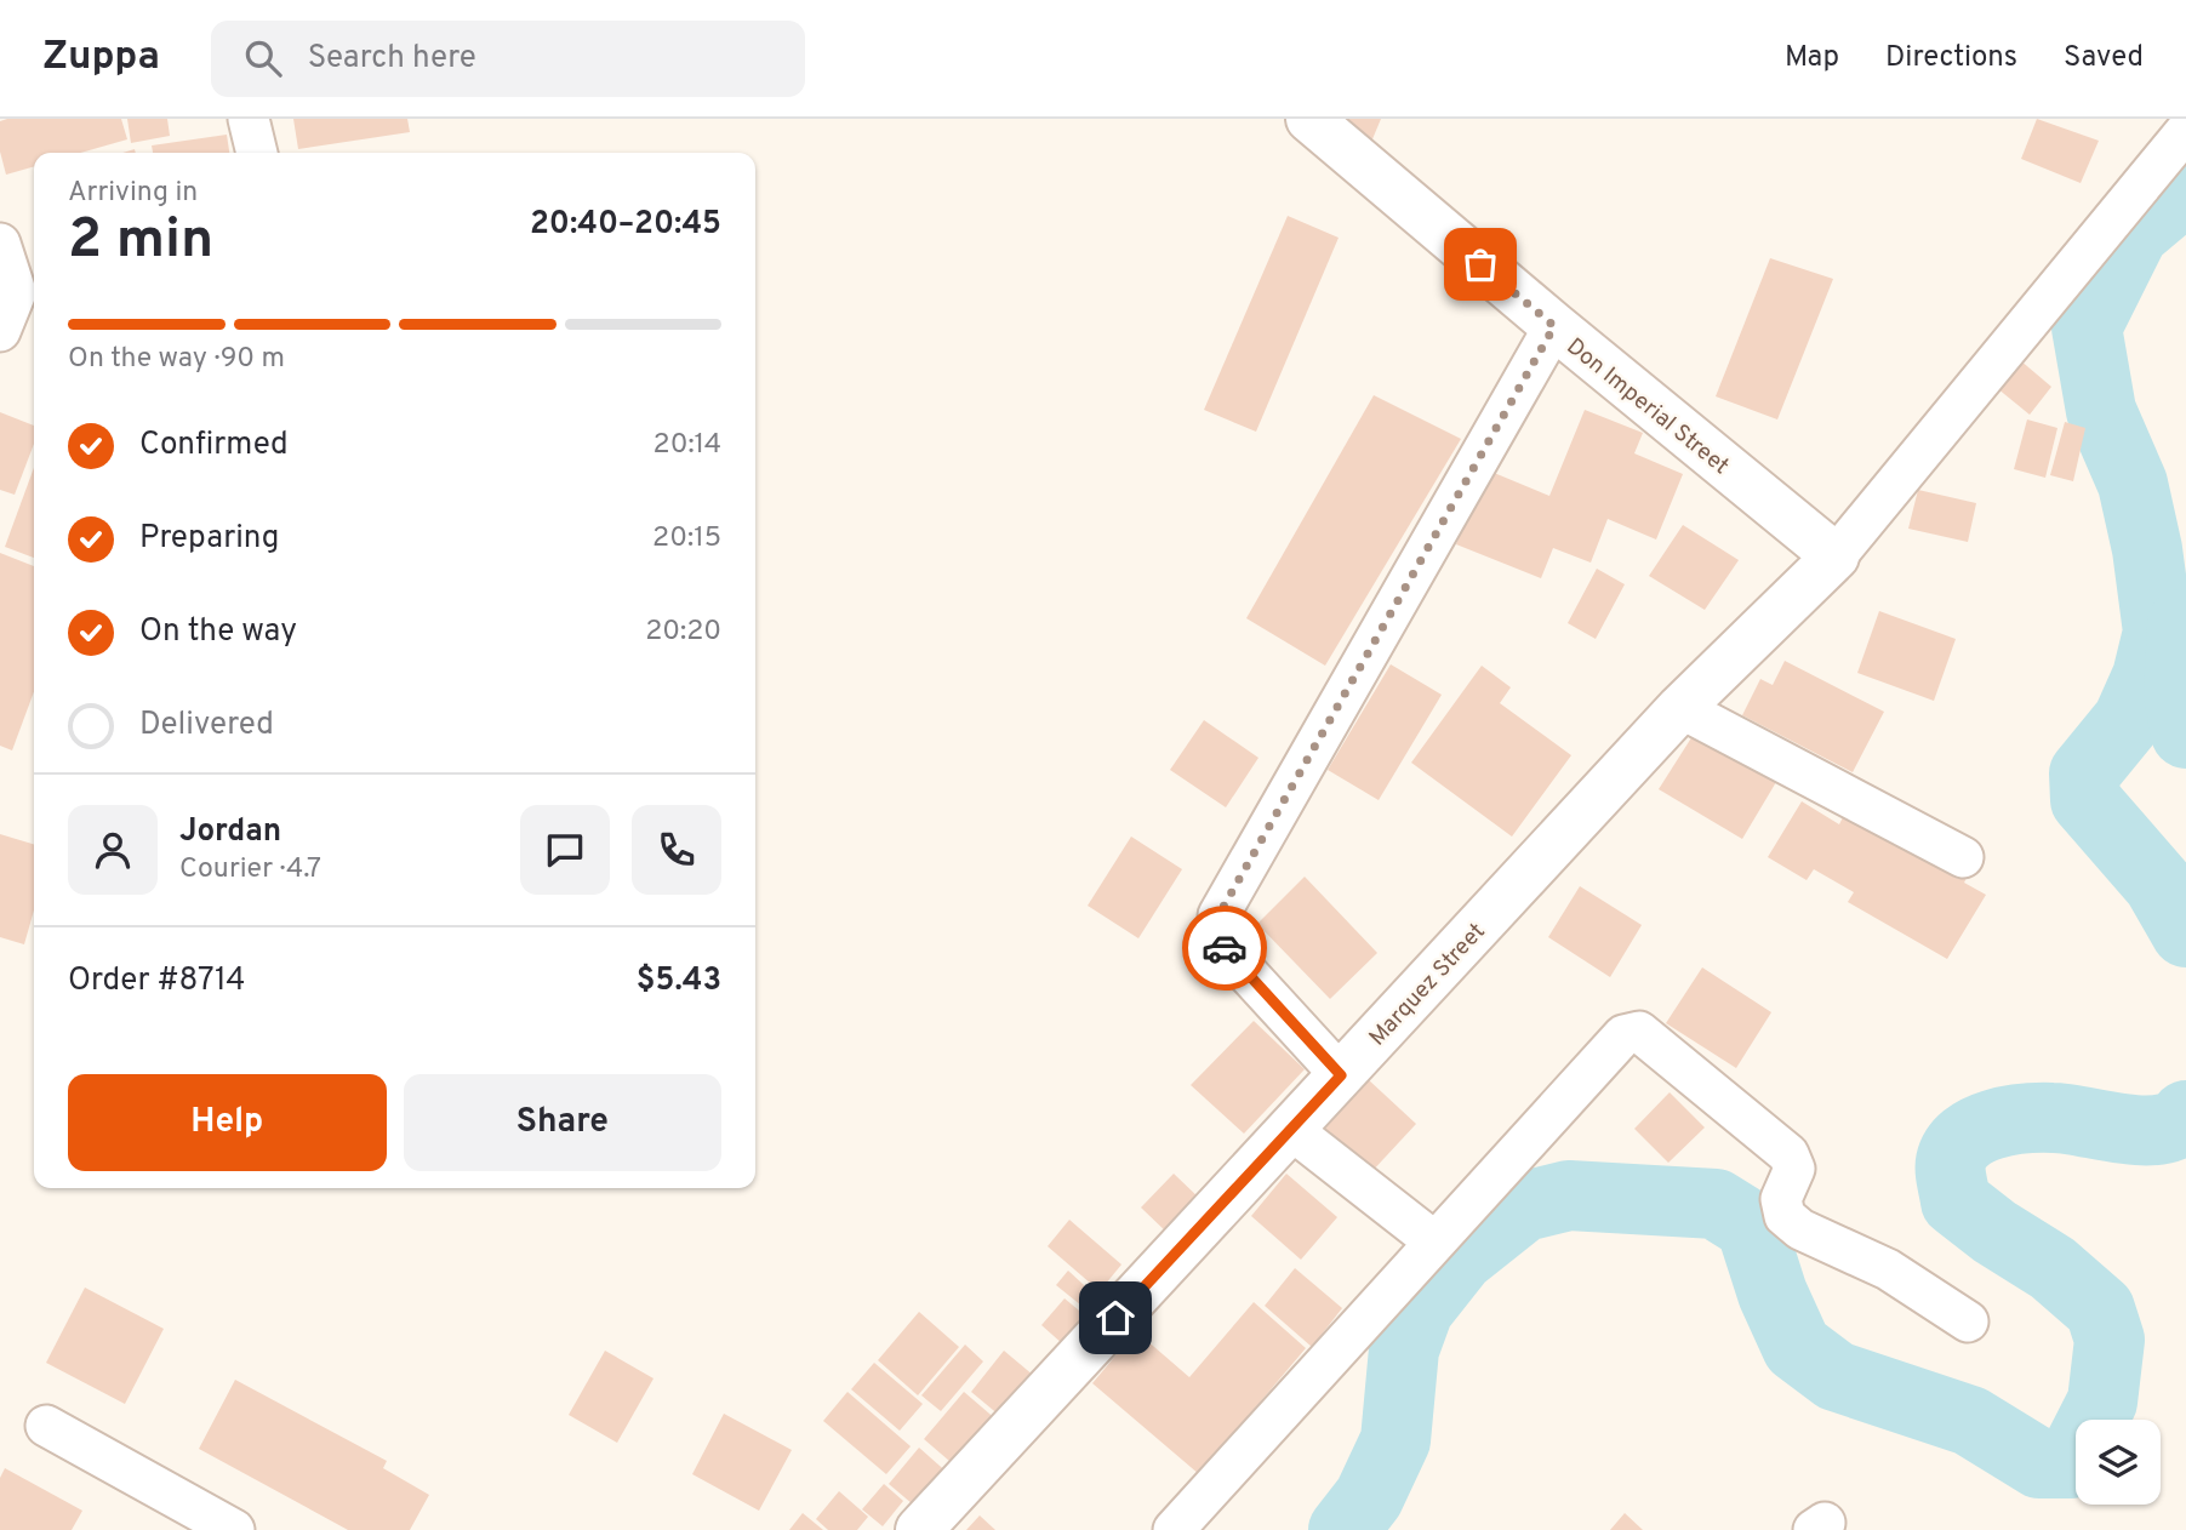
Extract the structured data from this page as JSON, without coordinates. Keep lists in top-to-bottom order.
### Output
{
  "streets": {
    "street": ["Don Imperial Street", "Marquez Street"]
  },
  "crossings": [
    ["Don Imperial Street", "Marquez Street"]
  ],
  "page": {
    "header": "Zuppa",
    "search": "Search here",
    "nav": ["Map", "Directions", "Saved"],
    "heading": ["2 min", "Arriving in", "20:40–20:45"],
    "panel": [
      "Jordan",
      "Courier · 4.7",
      "Order #8714",
      "$5.43"
    ],
    "bar": "On the way · 90 m",
    "list": [
      ["Confirmed", "20:14"],
      ["Preparing", "20:15"],
      ["On the way", "20:20"],
      "Delivered"
    ],
    "buttons": ["Help", "Share"]
  }
}
